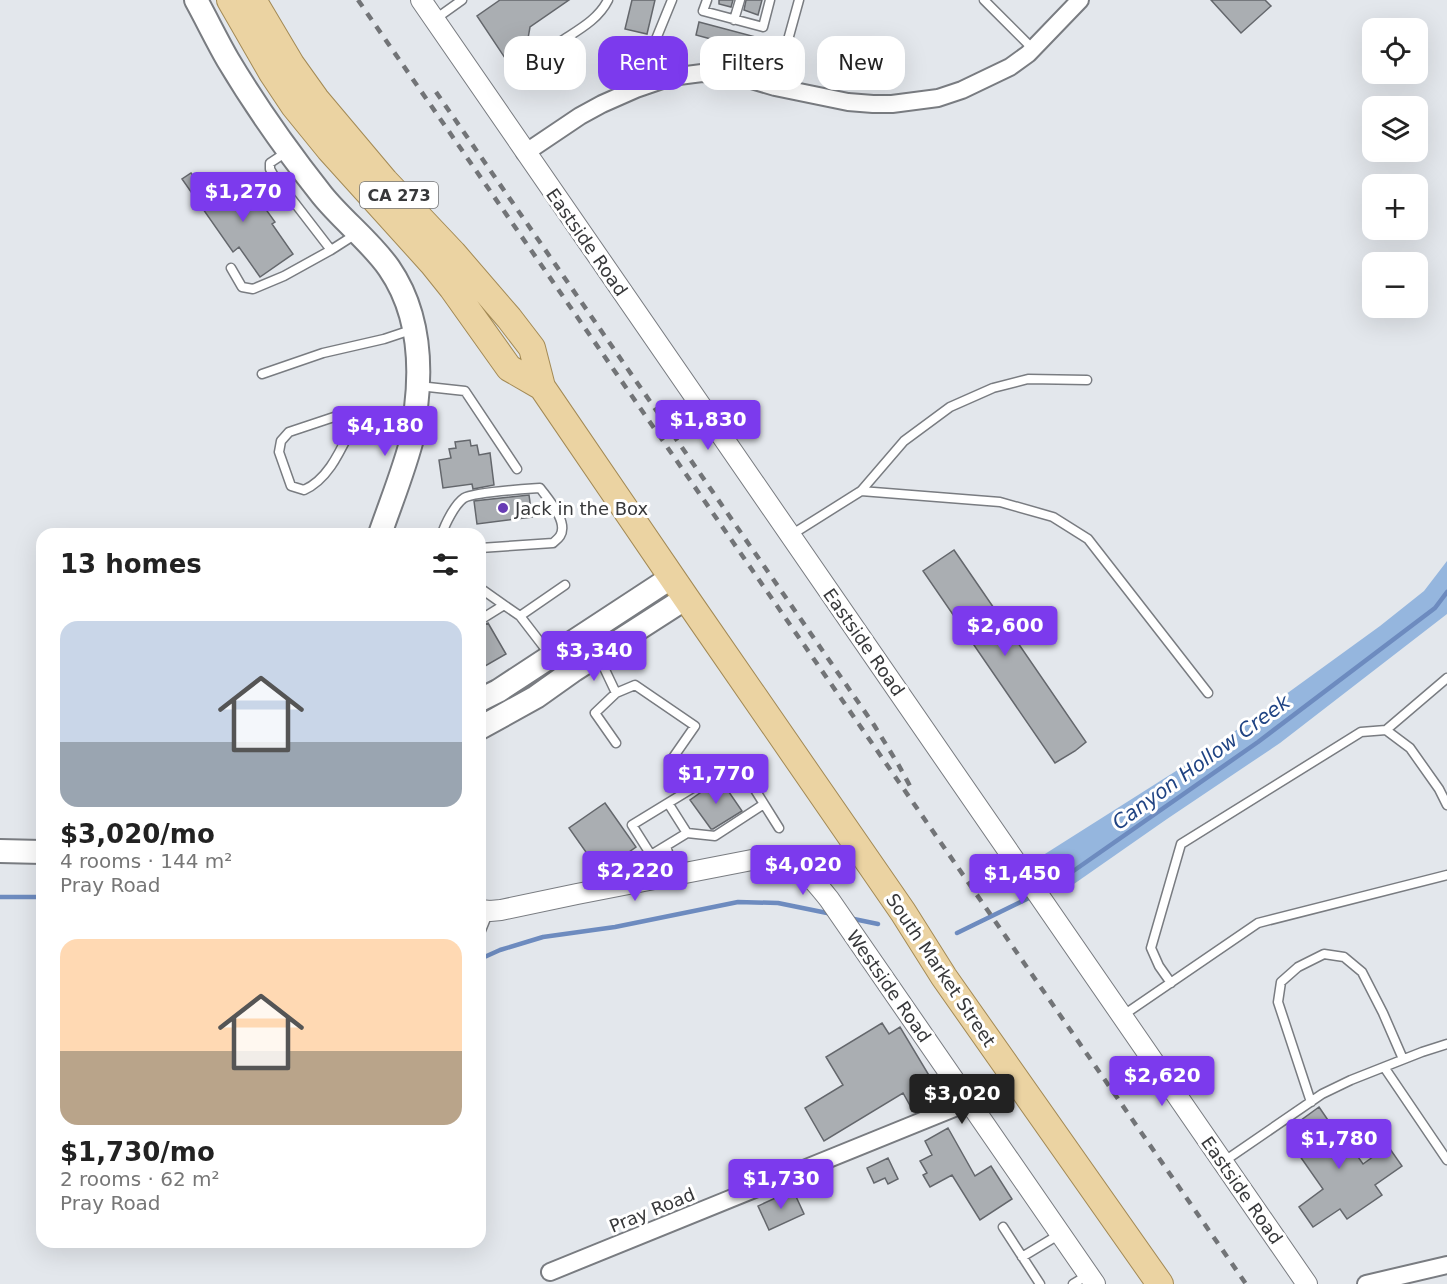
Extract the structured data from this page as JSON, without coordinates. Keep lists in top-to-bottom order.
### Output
{
  "streets": {
    "main road": ["CA 273", "South Market Street"],
    "street": ["Eastside Road", "Westside Road", "Pray Road"]
  },
  "crossings": [
    ["Westside Road", "Pray Road"]
  ],
  "water": ["Canyon Hollow Creek"],
  "places": ["Jack in the Box"],
  "page": {
    "map_buttons": ["+", "−"],
    "chip": [
      "Buy",
      "Rent",
      "Filters",
      "New"
    ],
    "price": [
      "$1,270",
      "$1,830",
      "$4,180",
      "$2,600",
      "$3,340",
      "$1,770",
      "$4,020",
      "$2,220",
      "$1,450",
      "$2,620",
      "$3,020",
      "$1,780",
      "$1,730"
    ],
    "heading": "13 homes",
    "list": [
      {
        "name": "$3,020/mo",
        "note": "4 rooms · 144 m² · Pray Road"
      },
      {
        "name": "$1,730/mo",
        "note": "2 rooms · 62 m² · Pray Road"
      }
    ]
  }
}
